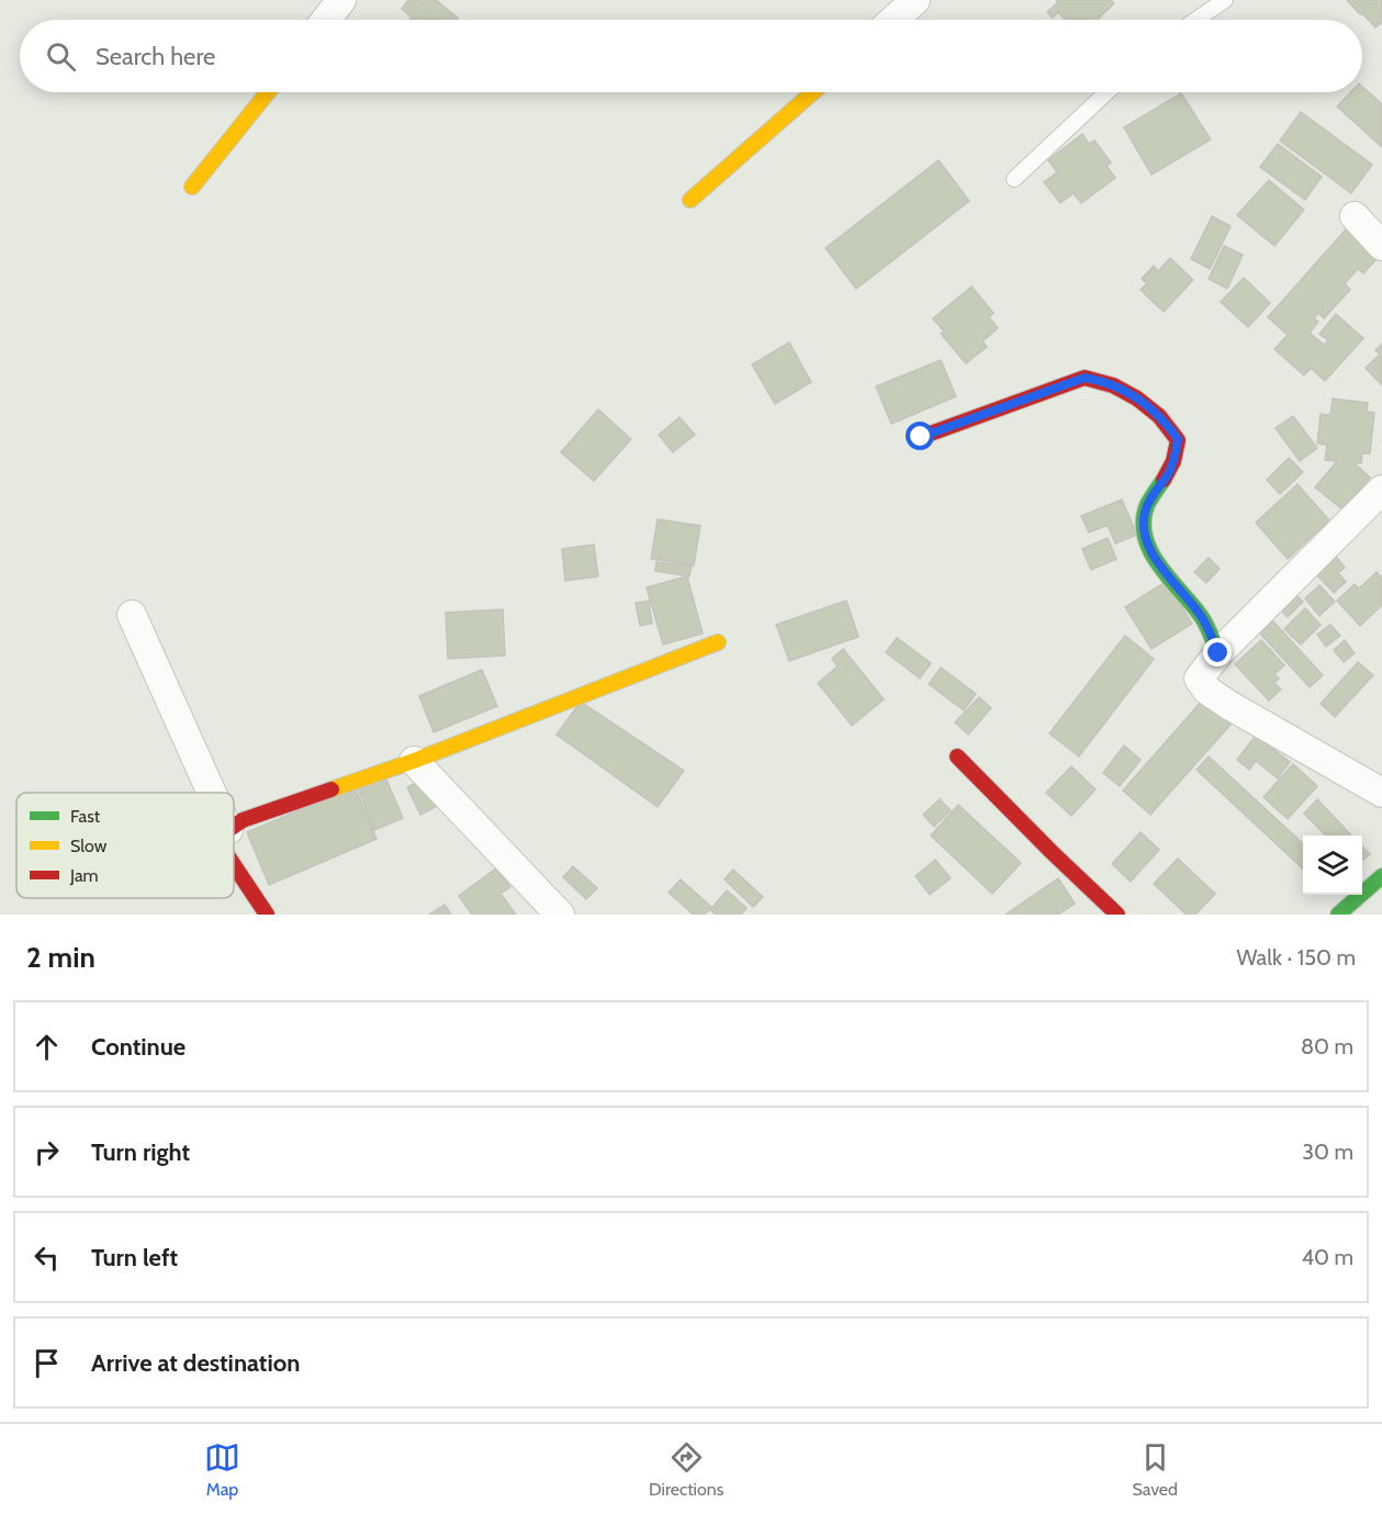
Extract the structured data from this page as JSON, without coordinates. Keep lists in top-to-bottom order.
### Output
{
  "legend": ["Fast", "Slow", "Jam"],
  "page": {
    "search": "Search here",
    "heading": ["2 min", "Walk · 150 m"],
    "list": [
      ["Continue", "80 m"],
      ["Turn right", "30 m"],
      ["Turn left", "40 m"],
      "Arrive at destination"
    ],
    "nav": ["Map", "Directions", "Saved"]
  }
}
